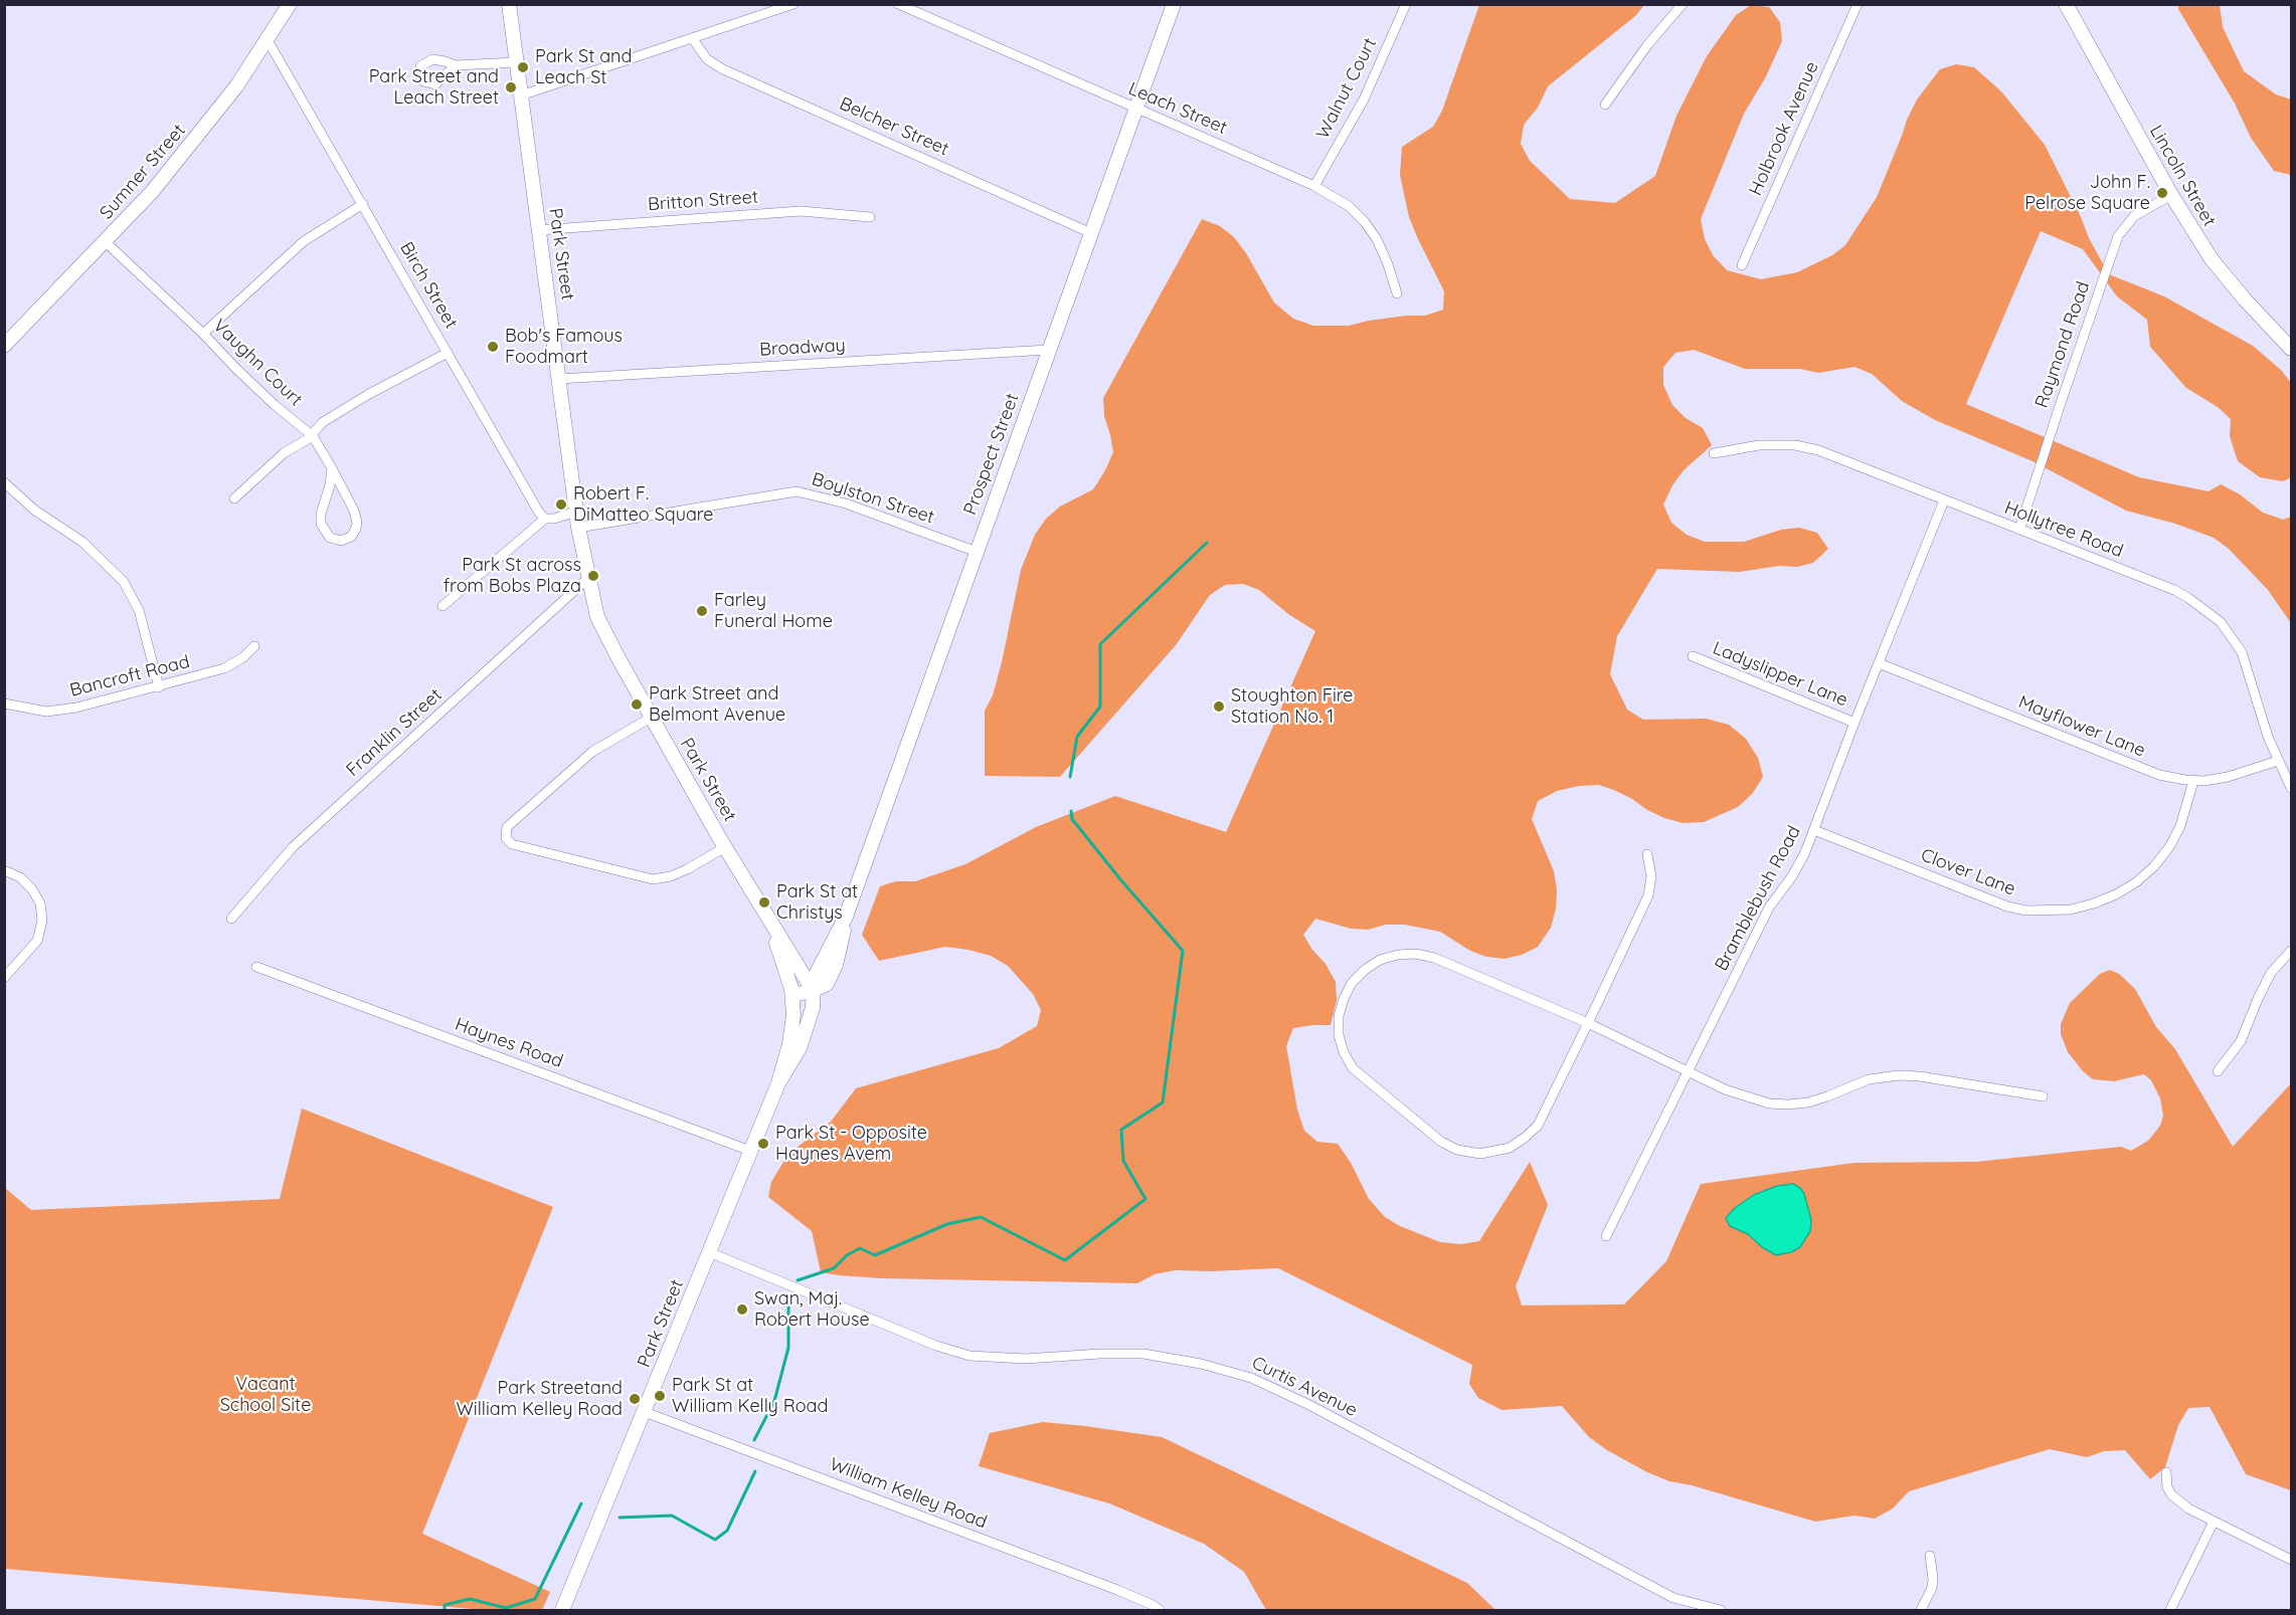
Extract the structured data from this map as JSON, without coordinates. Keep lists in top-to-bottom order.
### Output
{
  "streets": {
    "main road": [
      "Sumner Street",
      "Lincoln Street",
      "Park Street",
      "Prospect Street"
    ],
    "street": [
      "Walnut Court",
      "Leach Street",
      "Belcher Street",
      "Holbrook Avenue",
      "Britton Street",
      "Birch Street",
      "Raymond Road",
      "Broadway",
      "Vaughn Court",
      "Boylston Street",
      "Hollytree Road",
      "Ladyslipper Lane",
      "Bancroft Road",
      "Mayflower Lane",
      "Franklin Street",
      "Clover Lane",
      "Bramblebush Road",
      "Haynes Road",
      "Curtis Avenue",
      "William Kelley Road"
    ]
  },
  "crossings": [
    ["Walnut Court", "Leach Street"],
    ["Leach Street", "Prospect Street"],
    ["Belcher Street", "Prospect Street"],
    ["Sumner Street", "Birch Street"],
    ["Sumner Street", "Vaughn Court"],
    ["Lincoln Street", "Raymond Road"],
    ["Britton Street", "Park Street"],
    ["Park Street", "Broadway"],
    ["Park Street", "Prospect Street"],
    ["Park Street", "Boylston Street"],
    ["Park Street", "Franklin Street"],
    ["Park Street", "Haynes Road"],
    ["Park Street", "Curtis Avenue"],
    ["Park Street", "William Kelley Road"],
    ["Raymond Road", "Hollytree Road"],
    ["Broadway", "Prospect Street"],
    ["Prospect Street", "Boylston Street"],
    ["Hollytree Road", "Mayflower Lane"],
    ["Hollytree Road", "Bramblebush Road"],
    ["Ladyslipper Lane", "Bramblebush Road"],
    ["Mayflower Lane", "Clover Lane"],
    ["Mayflower Lane", "Bramblebush Road"],
    ["Clover Lane", "Bramblebush Road"]
  ],
  "parks": ["Vacant School Site"],
  "places": [
    "Park St and Leach St",
    "Park Street and Leach Street",
    "John F. Pelrose Square",
    "Bob's Famous Foodmart",
    "Robert F. DiMatteo Square",
    "Park St across from Bobs Plaza",
    "Farley Funeral Home",
    "Park Street and Belmont Avenue",
    "Stoughton Fire Station No. 1",
    "Park St at Christys",
    "Park St - Opposite Haynes Avem",
    "Swan, Maj. Robert House",
    "Park St at William Kelly Road",
    "Park Streetand William Kelley Road"
  ]
}
